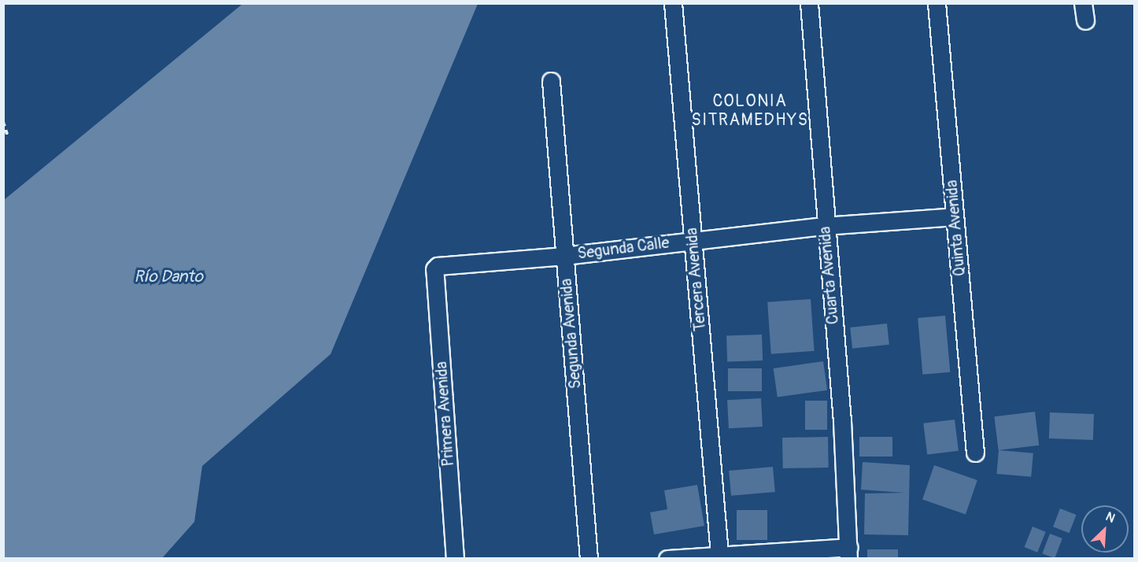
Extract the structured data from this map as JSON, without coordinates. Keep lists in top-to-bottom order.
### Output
{
  "streets": {
    "street": [
      "Quinta Avenida",
      "Segunda Calle",
      "Cuarta Avenida",
      "Tercera Avenida",
      "Segunda Avenida",
      "Primera Avenida"
    ]
  },
  "crossings": [
    ["Quinta Avenida", "Segunda Calle"],
    ["Segunda Calle", "Cuarta Avenida"],
    ["Segunda Calle", "Tercera Avenida"],
    ["Segunda Calle", "Segunda Avenida"],
    ["Segunda Calle", "Primera Avenida"]
  ],
  "districts": ["COLONIA SITRAMEDHYS"],
  "water": ["Río Danto"],
  "north": "top right"
}
